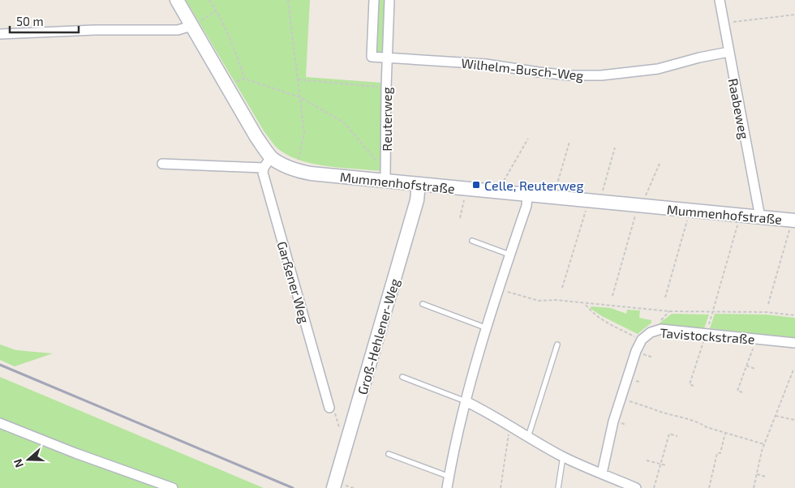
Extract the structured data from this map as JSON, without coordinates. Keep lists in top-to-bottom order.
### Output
{
  "streets": {
    "street": [
      "Wilhelm-Busch-Weg",
      "Raabeweg",
      "Reuterweg",
      "Mummenhofstraße",
      "Garßener Weg",
      "Tavistockstraße",
      "Groß-Hehlener-Weg"
    ]
  },
  "crossings": [
    ["Wilhelm-Busch-Weg", "Raabeweg"],
    ["Wilhelm-Busch-Weg", "Reuterweg"],
    ["Raabeweg", "Mummenhofstraße"],
    ["Reuterweg", "Mummenhofstraße"],
    ["Mummenhofstraße", "Garßener Weg"],
    ["Mummenhofstraße", "Groß-Hehlener-Weg"]
  ],
  "places": {
    "transit": ["Celle, Reuterweg"]
  },
  "scale_bar": "50 m",
  "north": "left"
}
